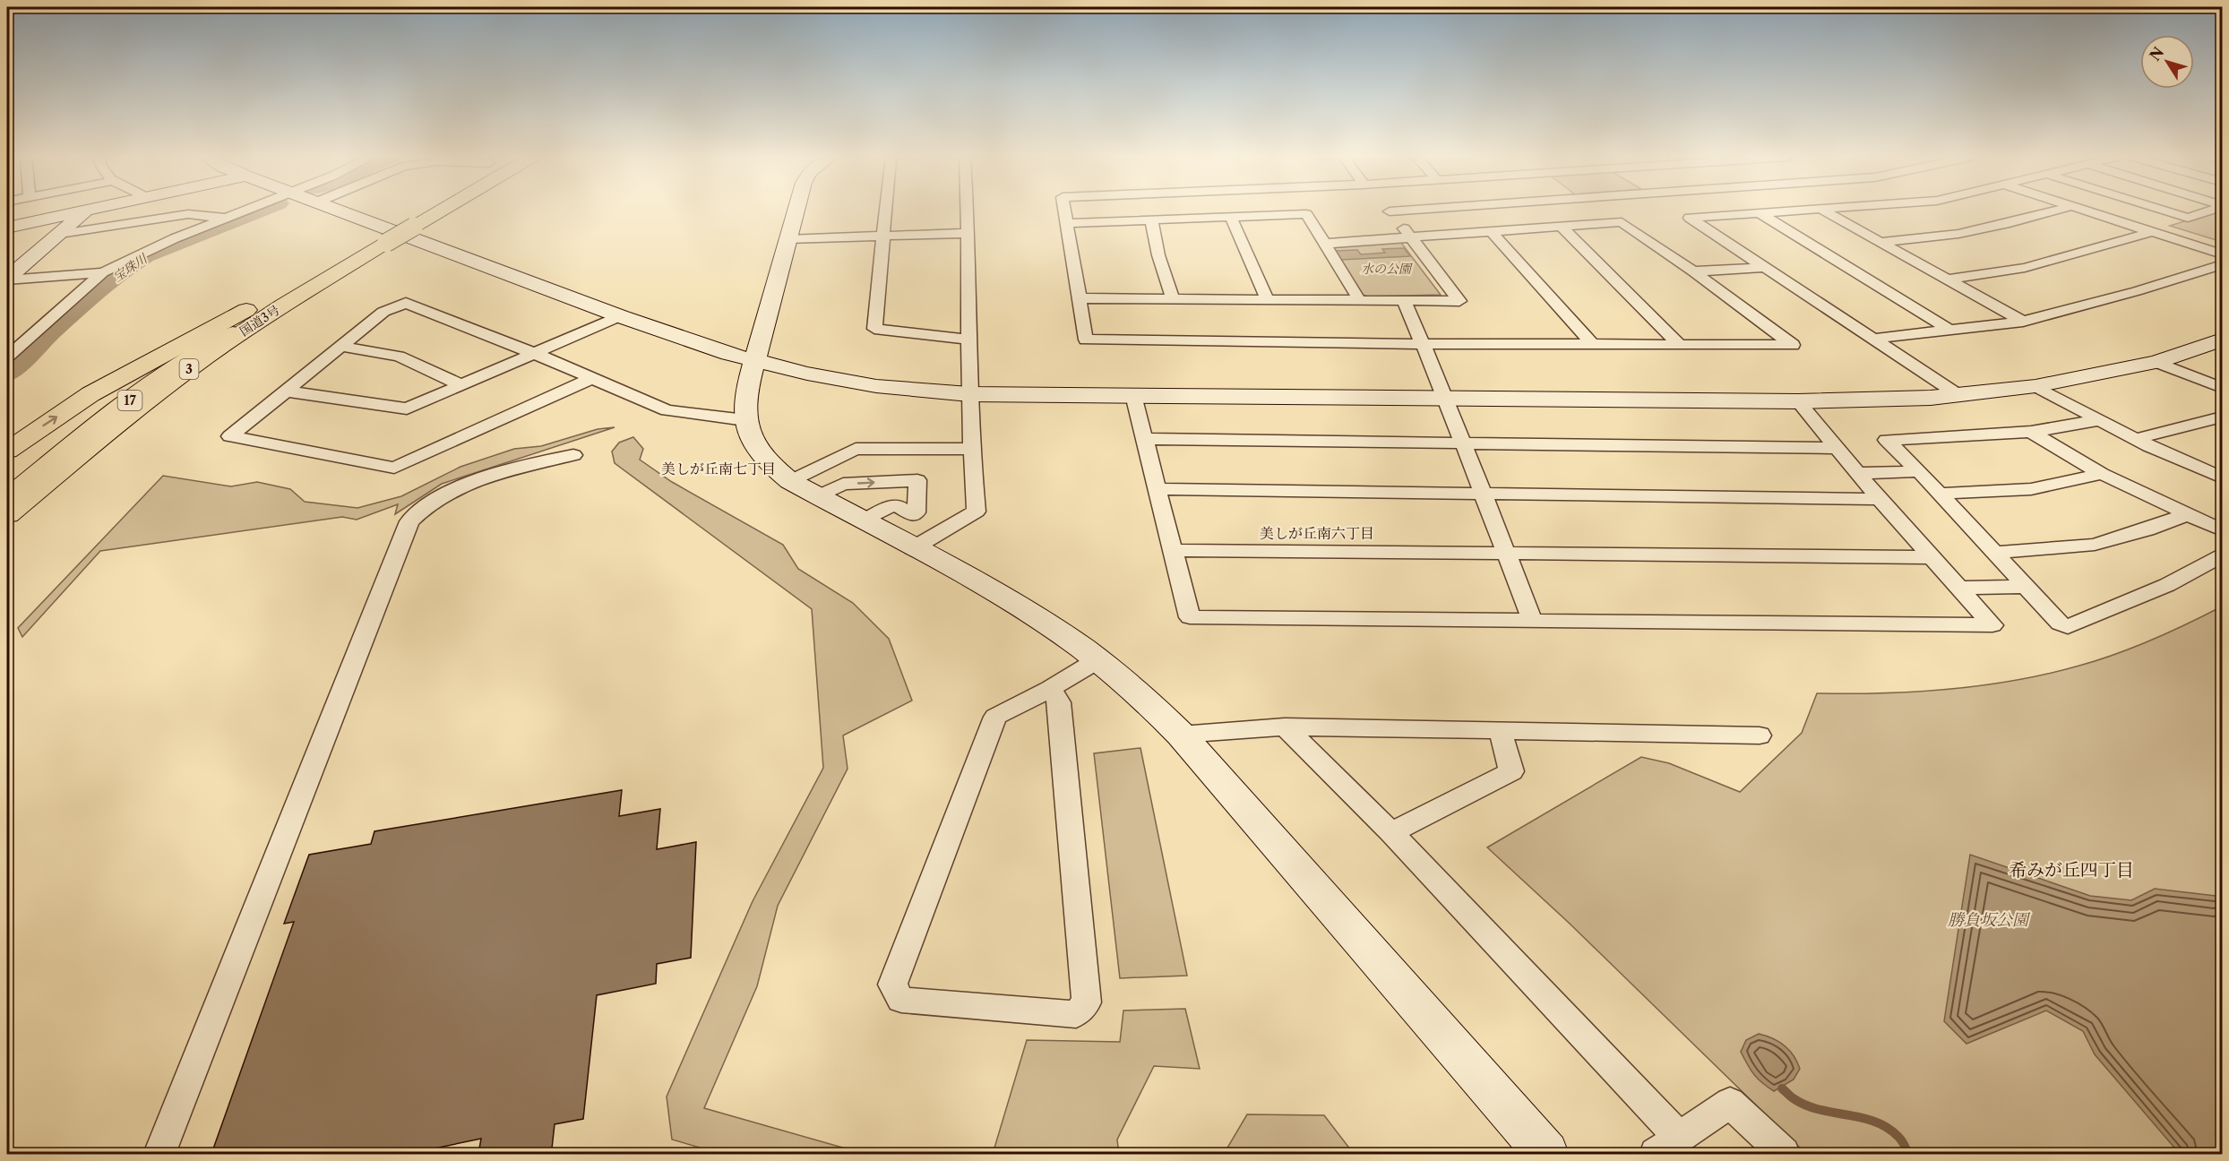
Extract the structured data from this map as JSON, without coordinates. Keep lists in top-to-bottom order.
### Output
{
  "streets": {
    "main road": ["国道3号", "3", "17"]
  },
  "crossings": [
    ["国道3号", "17"]
  ],
  "districts": ["美しが丘南七丁目", "美しが丘南六丁目", "希みが丘四丁目"],
  "water": ["宝珠川"],
  "parks": ["水の公園", "勝負坂公園"],
  "north": "top left"
}
